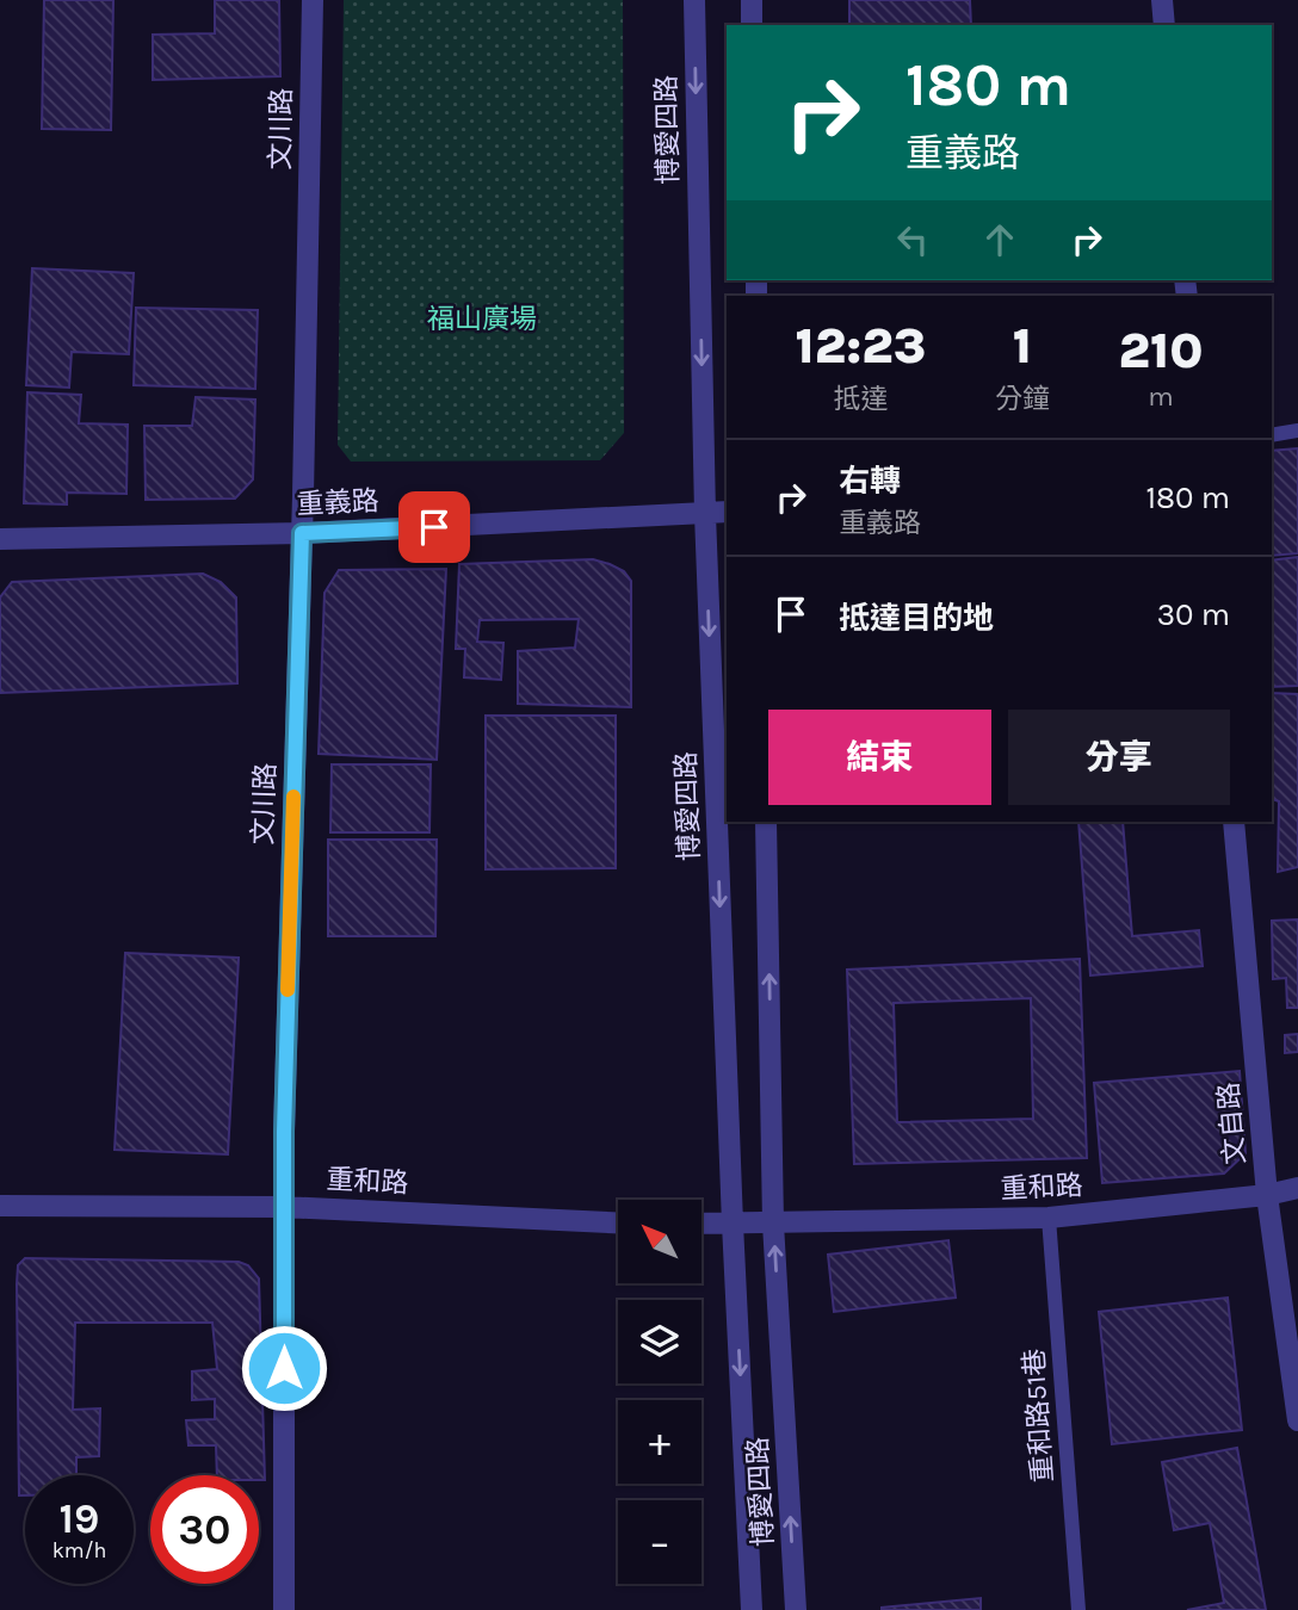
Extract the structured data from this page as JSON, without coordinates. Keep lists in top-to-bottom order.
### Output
{
  "streets": {
    "street": [
      "文川路",
      "博愛四路",
      "重義路",
      "文自路",
      "重和路"
    ],
    "lane": ["重和路51巷"]
  },
  "crossings": [
    ["文川路", "重義路"],
    ["文川路", "重和路"],
    ["博愛四路", "重義路"],
    ["博愛四路", "重和路"],
    ["文自路", "重和路"],
    ["重和路", "重和路51巷"]
  ],
  "parks": ["福山廣場"],
  "north": "top left",
  "page": {
    "turn": ["180 m", "重義路"],
    "eta": [
      "12:23",
      "抵達",
      "1",
      "分鐘",
      "210",
      "m"
    ],
    "list": [
      {
        "name": "右轉",
        "note": "重義路",
        "value": "180 m"
      },
      {
        "name": "抵達目的地",
        "value": "30 m"
      }
    ],
    "buttons": ["結束", "分享"],
    "map_buttons": ["+", "−"],
    "speed": "19 km/h",
    "limit": "30"
  }
}
